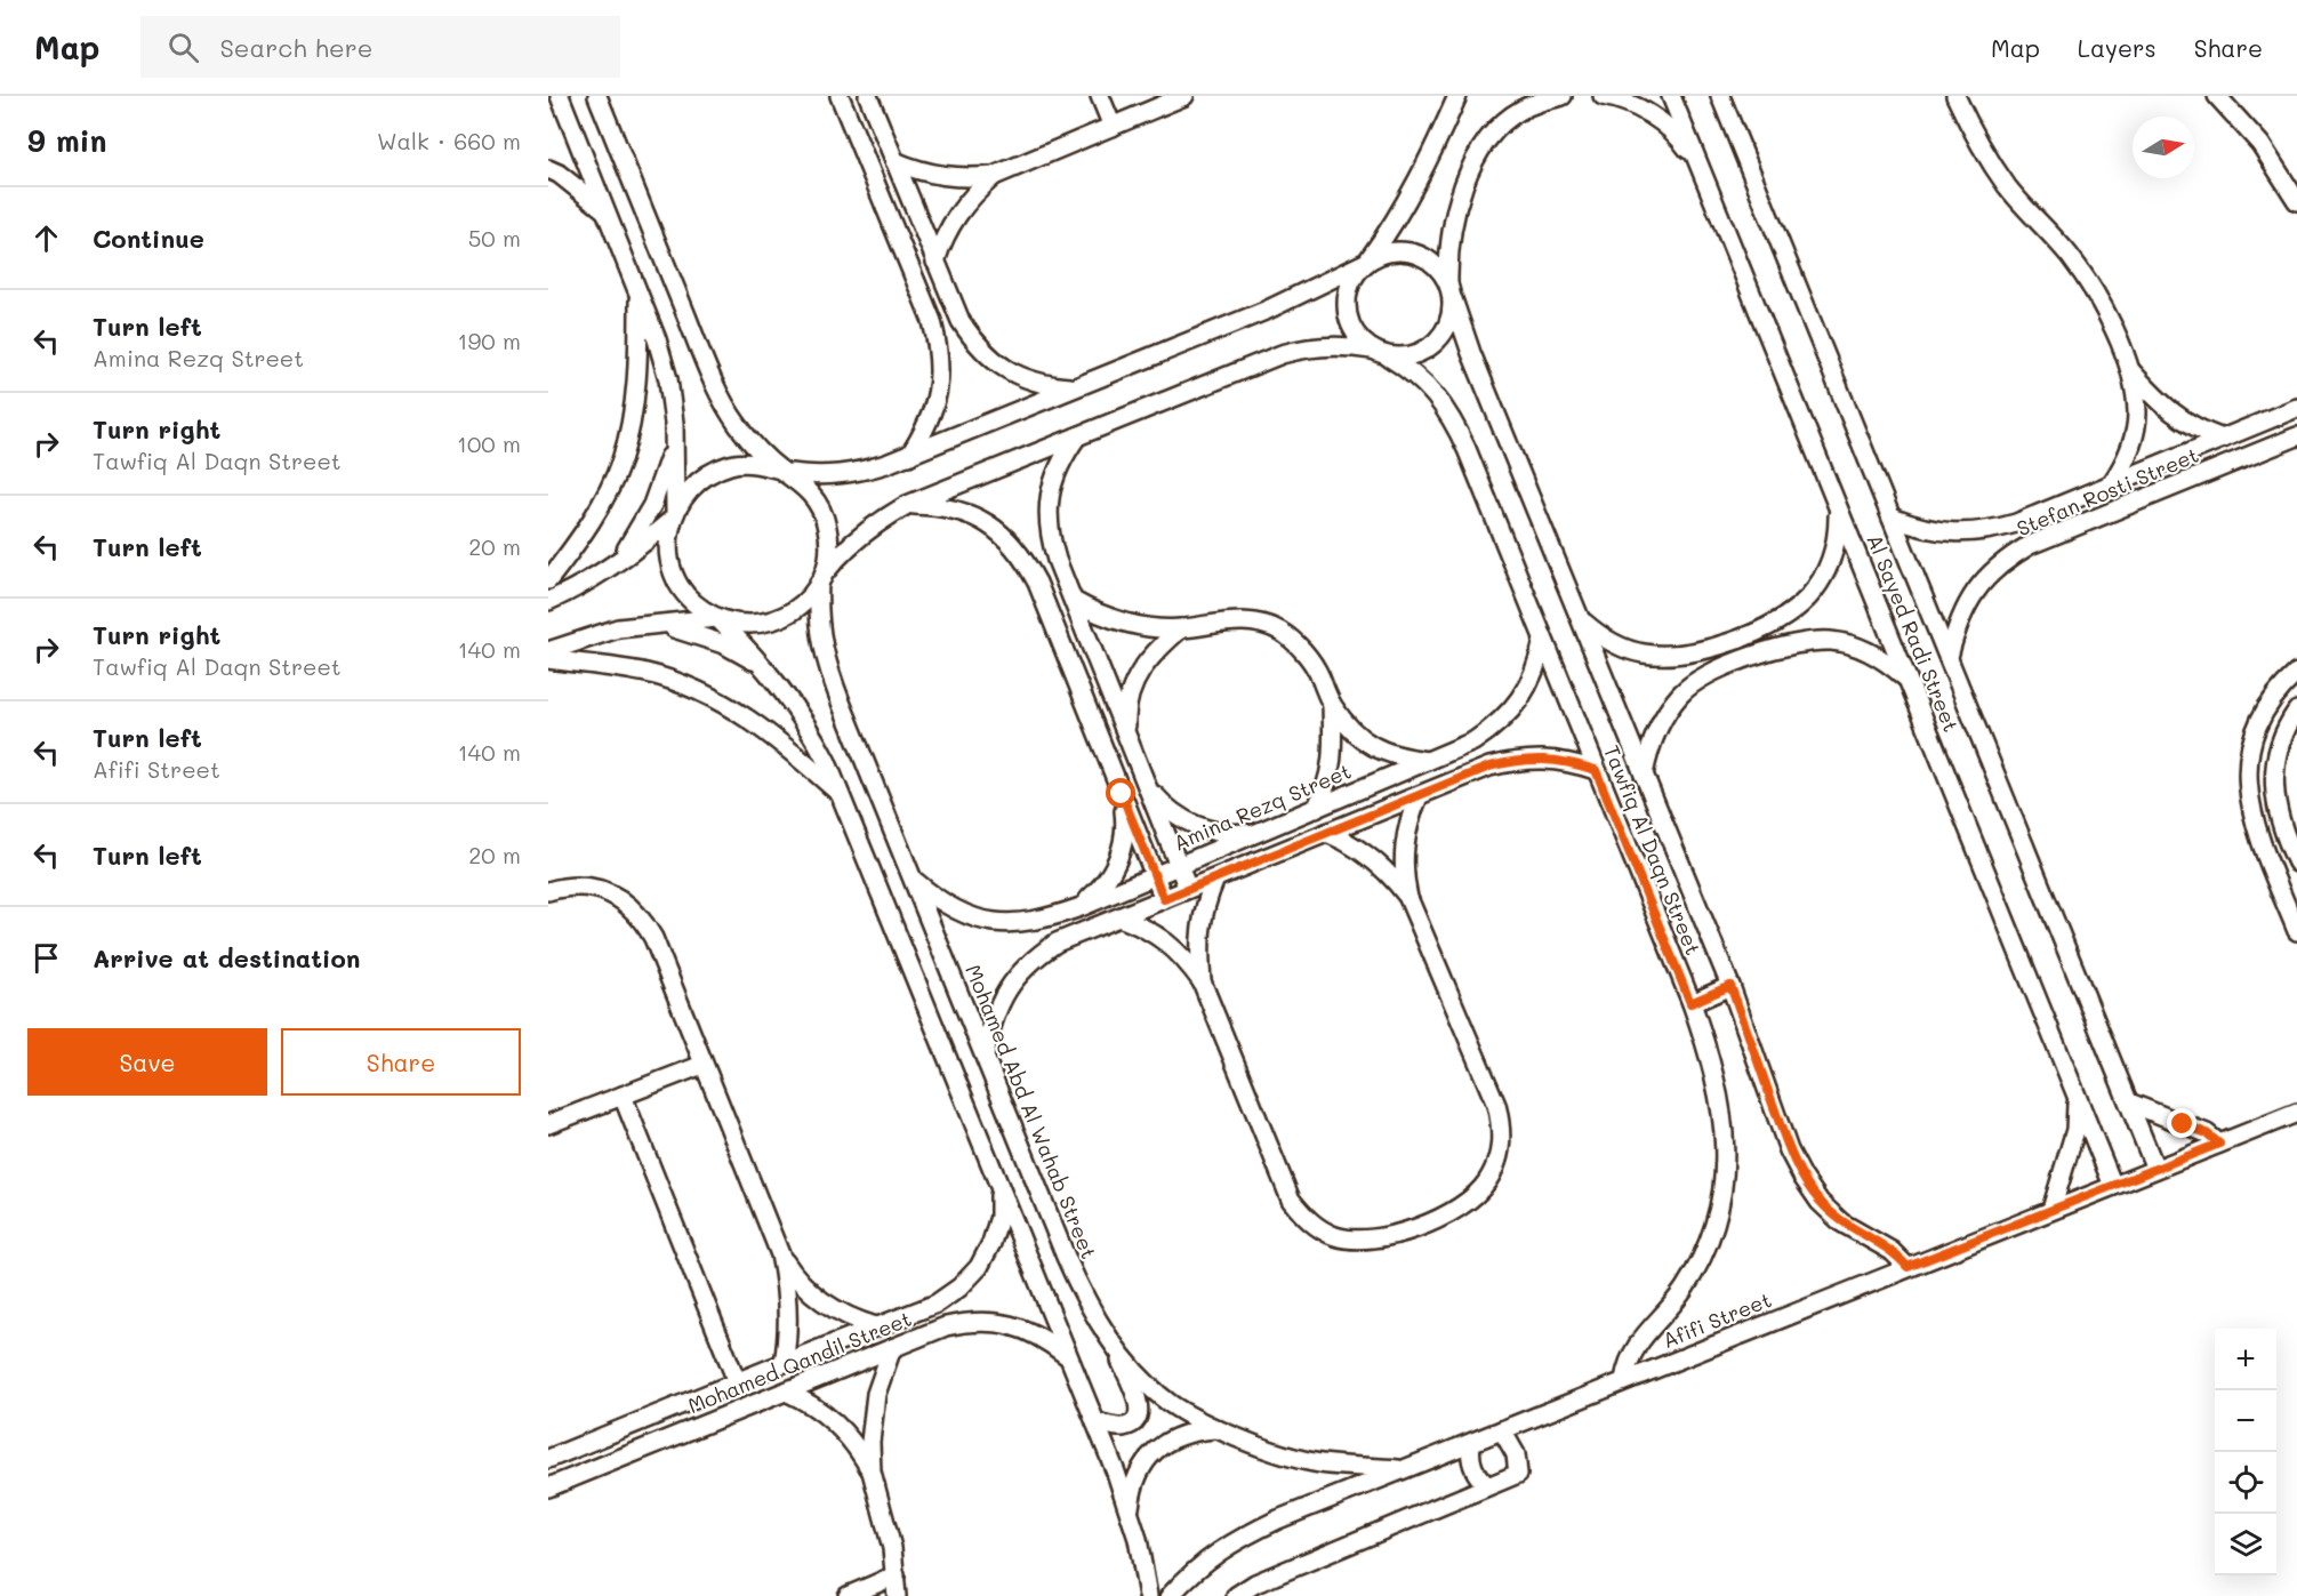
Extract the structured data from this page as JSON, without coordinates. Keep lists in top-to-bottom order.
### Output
{
  "streets": {
    "street": [
      "Stefan Rosti Street",
      "Al Sayed Radi Street",
      "Amina Rezq Street",
      "Tawfiq Al Daqn Street",
      "Mohamed Abd Al Wahab Street",
      "Afifi Street",
      "Mohamed Qandil Street"
    ]
  },
  "crossings": [
    ["Stefan Rosti Street", "Al Sayed Radi Street"],
    ["Al Sayed Radi Street", "Afifi Street"],
    ["Amina Rezq Street", "Tawfiq Al Daqn Street"],
    ["Amina Rezq Street", "Mohamed Abd Al Wahab Street"],
    ["Tawfiq Al Daqn Street", "Afifi Street"],
    ["Mohamed Abd Al Wahab Street", "Afifi Street"]
  ],
  "north": "right",
  "page": {
    "header": "Map",
    "search": "Search here",
    "nav": ["Map", "Layers", "Share"],
    "heading": ["9 min", "Walk · 660 m"],
    "list": [
      ["Continue", "50 m"],
      ["Turn left", "Amina Rezq Street", "190 m"],
      ["Turn right", "Tawfiq Al Daqn Street", "100 m"],
      ["Turn left", "20 m"],
      ["Turn right", "Tawfiq Al Daqn Street", "140 m"],
      ["Turn left", "Afifi Street", "140 m"],
      ["Turn left", "20 m"],
      "Arrive at destination"
    ],
    "buttons": ["Save", "Share"],
    "map_buttons": ["+", "−"]
  }
}
